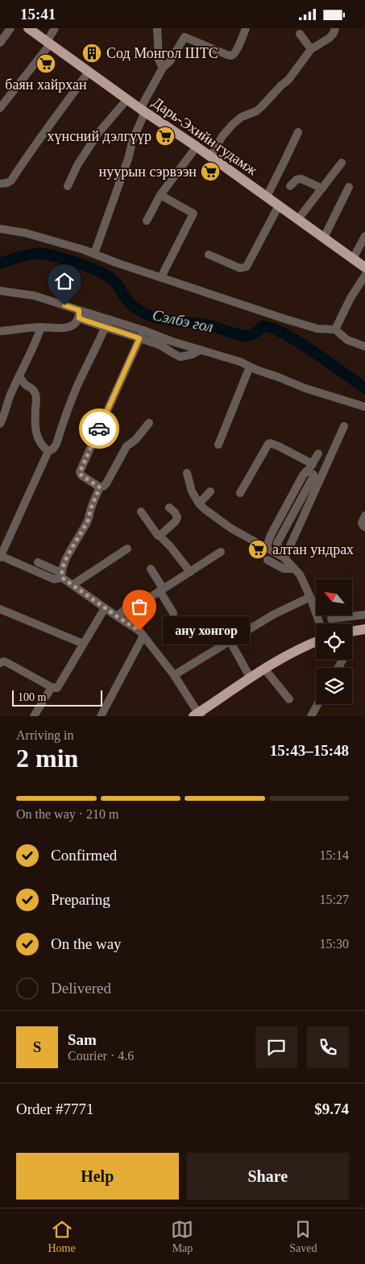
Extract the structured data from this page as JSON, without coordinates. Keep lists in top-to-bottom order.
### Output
{
  "streets": {
    "main road": ["Дарь-Эхийн гудамж"]
  },
  "water": ["Сэлбэ гол"],
  "places": {
    "building": ["Сод Монгол ШТС"],
    "supermarket": [
      "баян хайрхан",
      "хүнсний дэлгүүр",
      "нуурын сэрвээн",
      "алтан ундрах"
    ],
    "other": ["ану хонгор"]
  },
  "scale_bar": "100 m",
  "north": "top left",
  "page": {
    "status": "15:41",
    "bubble": "ану хонгор",
    "scale": "100 m",
    "heading": ["2 min", "Arriving in", "15:43–15:48"],
    "panel": [
      "Sam",
      "Courier · 4.6",
      "Order #7771",
      "$9.74"
    ],
    "bar": "On the way · 210 m",
    "list": [
      ["Confirmed", "15:14"],
      ["Preparing", "15:27"],
      ["On the way", "15:30"],
      "Delivered"
    ],
    "round": "S",
    "buttons": ["Help", "Share"],
    "tabs": ["Home", "Map", "Saved"]
  }
}
